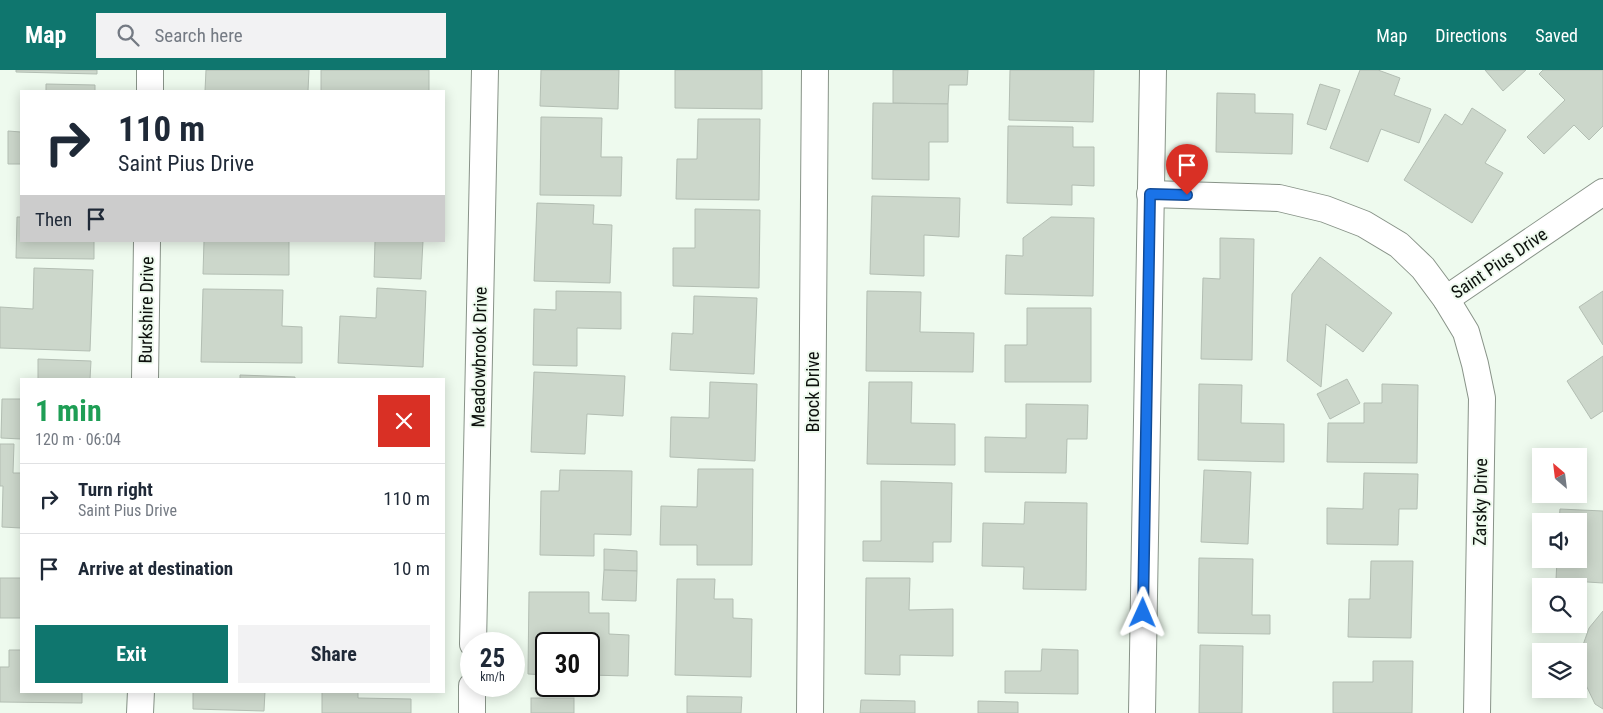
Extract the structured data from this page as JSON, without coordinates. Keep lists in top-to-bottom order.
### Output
{
  "streets": {
    "street": [
      "Saint Pius Drive",
      "Burkshire Drive",
      "Meadowbrook Drive",
      "Brock Drive",
      "Zarsky Drive"
    ]
  },
  "crossings": [
    ["Saint Pius Drive", "Zarsky Drive"]
  ],
  "north": "top left",
  "page": {
    "header": "Map",
    "search": "Search here",
    "nav": ["Map", "Directions", "Saved"],
    "turn": ["110 m", "Saint Pius Drive"],
    "then": "Then",
    "heading": ["1 min", "120 m · 06:04"],
    "list": [
      {
        "name": "Turn right",
        "note": "Saint Pius Drive",
        "value": "110 m"
      },
      {
        "name": "Arrive at destination",
        "value": "10 m"
      }
    ],
    "buttons": ["Exit", "Share"],
    "speed": "25 km/h",
    "limit": "30"
  }
}
